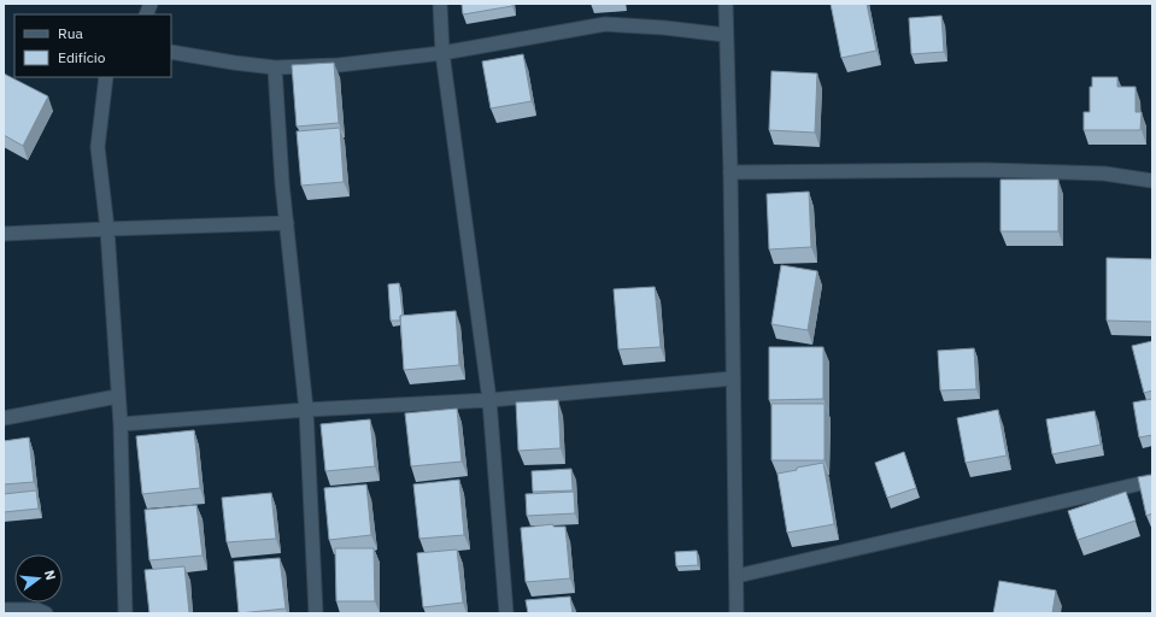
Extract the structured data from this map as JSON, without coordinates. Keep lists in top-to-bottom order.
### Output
{
  "legend": ["Rua", "Edifício"],
  "north": "right"
}
